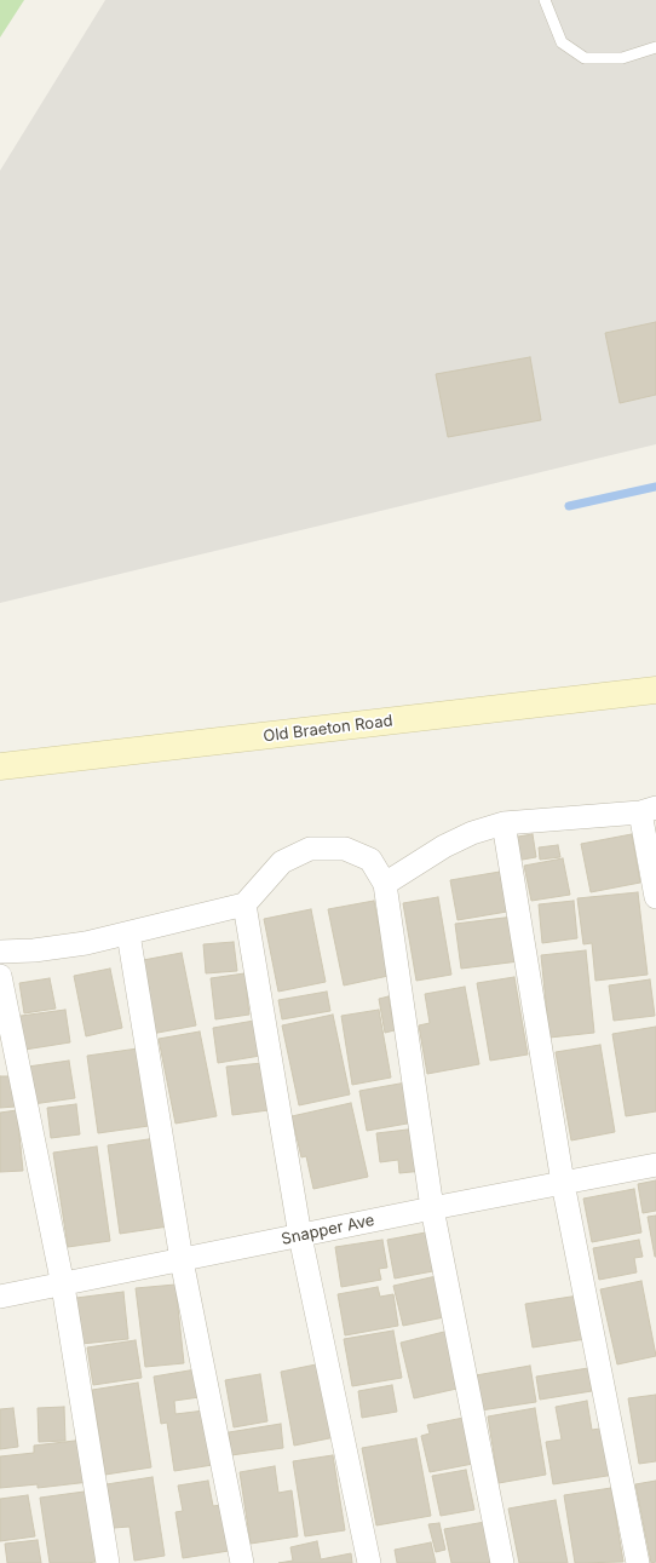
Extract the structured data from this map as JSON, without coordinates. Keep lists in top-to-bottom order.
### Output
{
  "streets": {
    "street": ["Old Braeton Road", "Snapper Ave"]
  }
}
